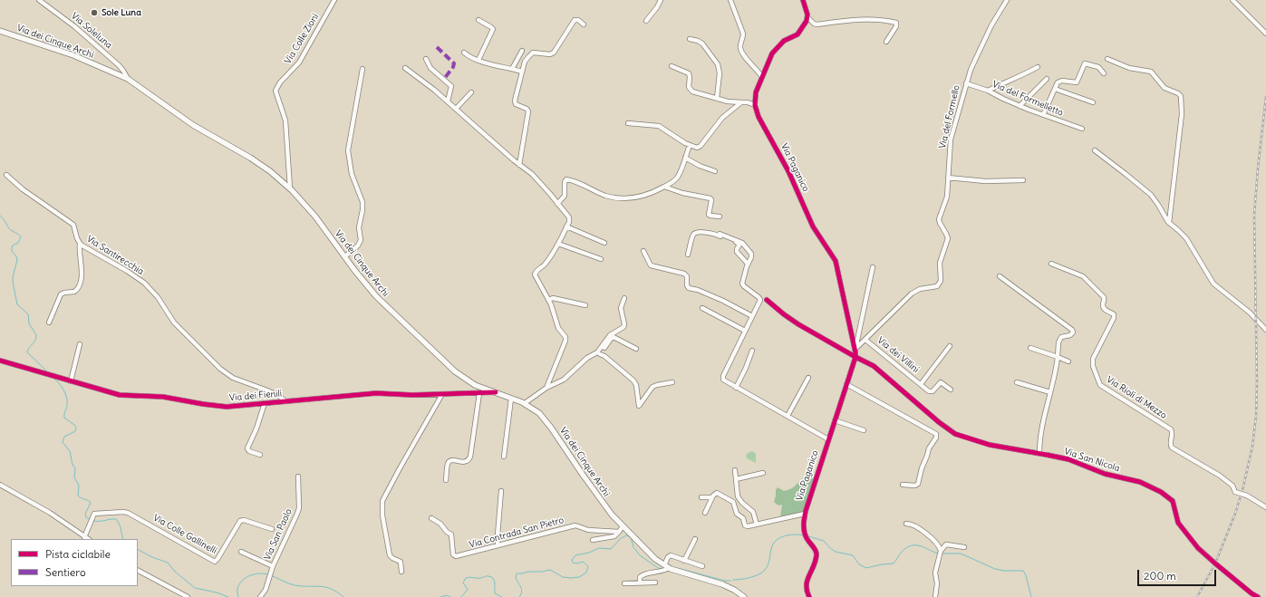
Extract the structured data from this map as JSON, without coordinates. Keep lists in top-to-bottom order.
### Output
{
  "streets": {
    "main road": ["Via dei Cinque Archi"],
    "street": [
      "Via Soleluna",
      "Via Colle Zioni",
      "Via del Formelletto",
      "Via del Formello",
      "Via Paganico",
      "Via Santirecchia",
      "Via dei Villini",
      "Via dei Fienili",
      "Via Rioli di Mezzo",
      "Via San Nicola",
      "Via Contrada San Pietro",
      "Via Colle Gallinelli",
      "Via San Paolo"
    ]
  },
  "crossings": [
    ["Via Soleluna", "Via dei Cinque Archi"],
    ["Via Colle Zioni", "Via dei Cinque Archi"],
    ["Via dei Cinque Archi", "Via dei Fienili"],
    ["Via del Formelletto", "Via del Formello"],
    ["Via del Formello", "Via Paganico"],
    ["Via del Formello", "Via dei Villini"],
    ["Via Paganico", "Via San Nicola"],
    ["Via Santirecchia", "Via dei Fienili"]
  ],
  "places": ["Sole Luna"],
  "legend": ["Pista ciclabile", "Sentiero"],
  "scale_bar": "200 m"
}
